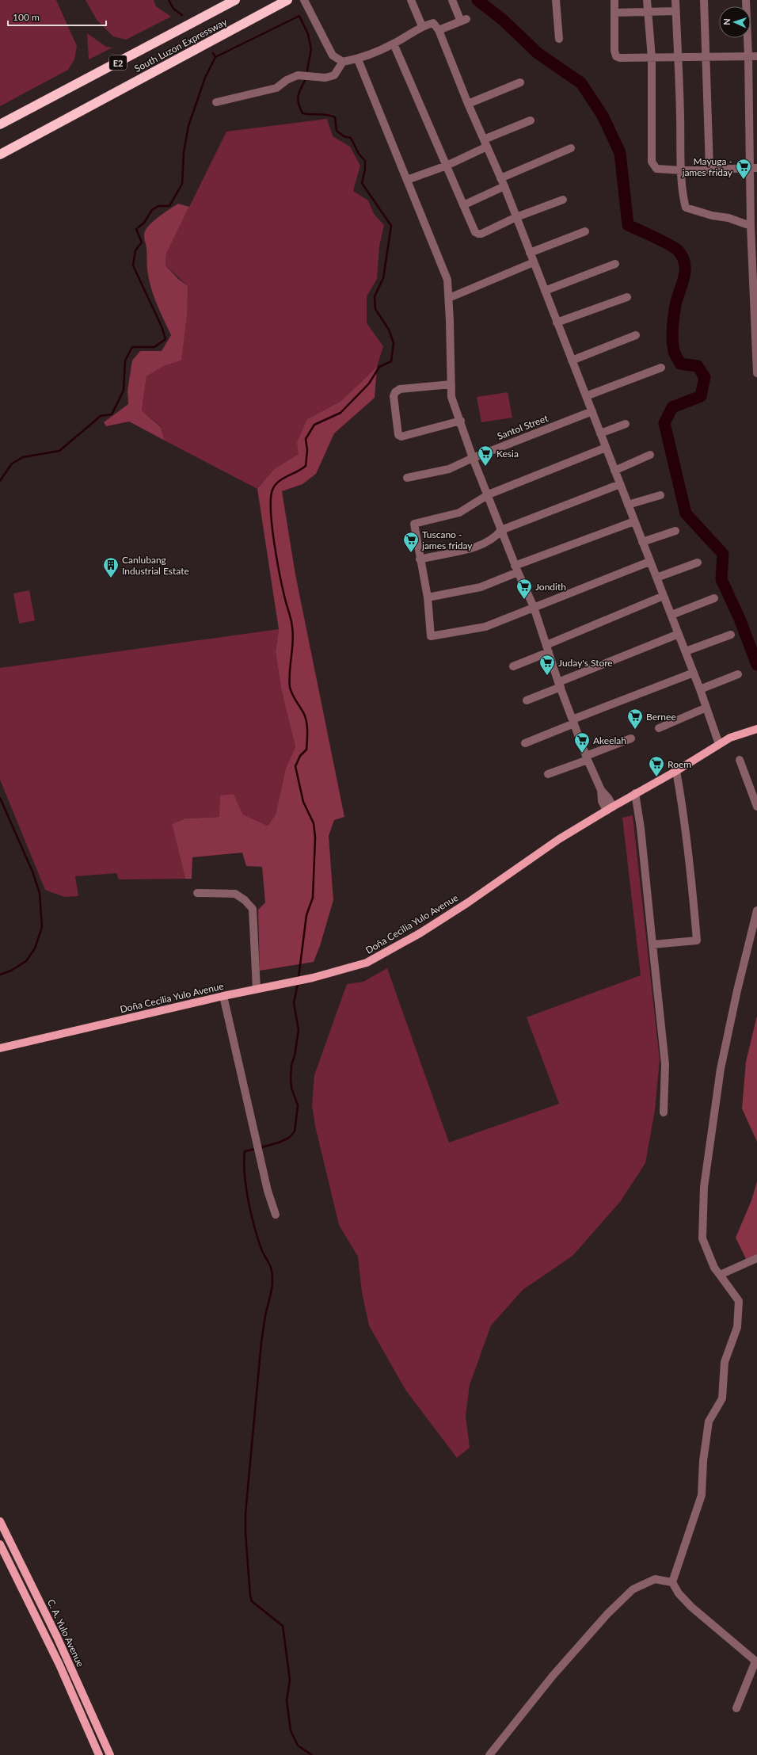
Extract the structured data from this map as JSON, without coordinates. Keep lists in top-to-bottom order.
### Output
{
  "streets": {
    "highway": ["South Luzon Expressway", "E2"],
    "main road": ["Doña Cecilia Yulo Avenue", "C. A. Yulo Avenue"],
    "street": ["Santol Street"]
  },
  "places": {
    "supermarket": [
      "Mayuga - james friday",
      "Kesia",
      "Tuscano - james friday",
      "Jondith",
      "Juday's Store",
      "Bernee",
      "Akeelah",
      "Roem"
    ],
    "building": ["Canlubang Industrial Estate"]
  },
  "scale_bar": "100 m",
  "north": "left"
}
